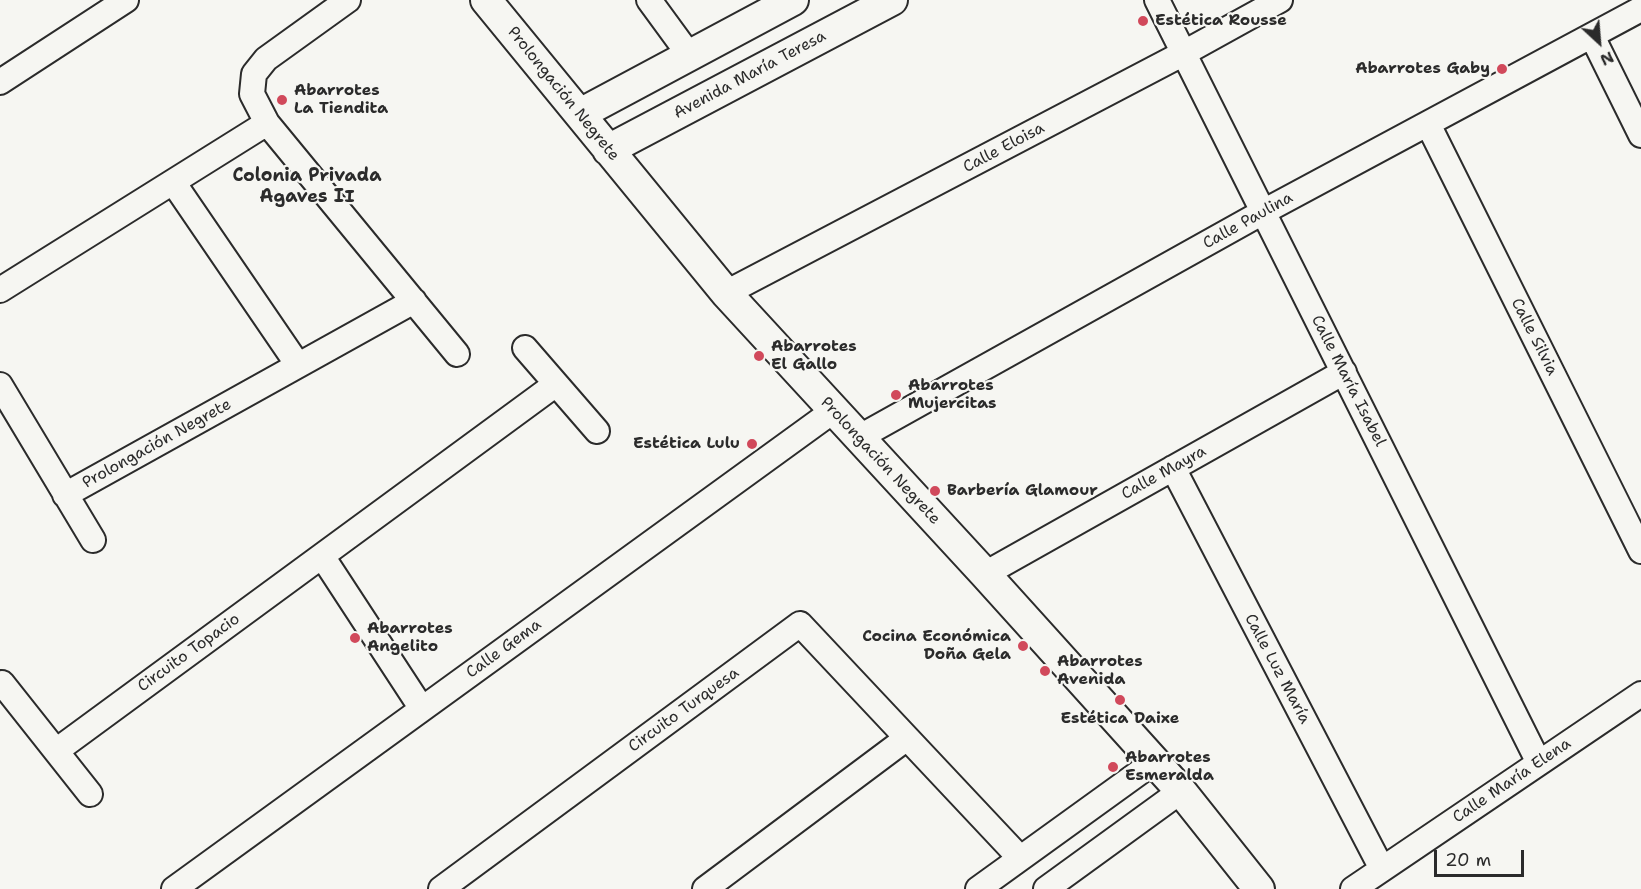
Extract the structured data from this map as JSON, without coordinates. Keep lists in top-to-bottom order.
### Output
{
  "streets": {
    "street": [
      "Avenida María Teresa",
      "Prolongación Negrete",
      "Calle Eloisa",
      "Calle Paulina",
      "Calle Silvia",
      "Calle María Isabel",
      "Calle Mayra",
      "Calle Gema",
      "Circuito Topacio",
      "Calle Luz María",
      "Circuito Turquesa",
      "Calle María Elena"
    ]
  },
  "crossings": [
    ["Avenida María Teresa", "Prolongación Negrete"],
    ["Prolongación Negrete", "Calle Eloisa"],
    ["Prolongación Negrete", "Calle Paulina"],
    ["Prolongación Negrete", "Calle Mayra"],
    ["Prolongación Negrete", "Calle Gema"],
    ["Calle Eloisa", "Calle María Isabel"],
    ["Calle Paulina", "Calle Silvia"],
    ["Calle Paulina", "Calle María Isabel"],
    ["Calle María Isabel", "Calle Mayra"],
    ["Calle María Isabel", "Calle María Elena"],
    ["Calle Mayra", "Calle Luz María"],
    ["Calle Luz María", "Calle María Elena"]
  ],
  "districts": ["Colonia Privada Agaves II"],
  "places": [
    "Estética Rousse",
    "Abarrotes Gaby",
    "Abarrotes La Tiendita",
    "Abarrotes El Gallo",
    "Abarrotes Mujercitas",
    "Estética Lulu",
    "Barbería Glamour",
    "Abarrotes Angelito",
    "Cocina Económica Doña Gela",
    "Abarrotes Avenida",
    "Estética Daixe",
    "Abarrotes Esmeralda"
  ],
  "scale_bar": "20 m",
  "north": "bottom right"
}
